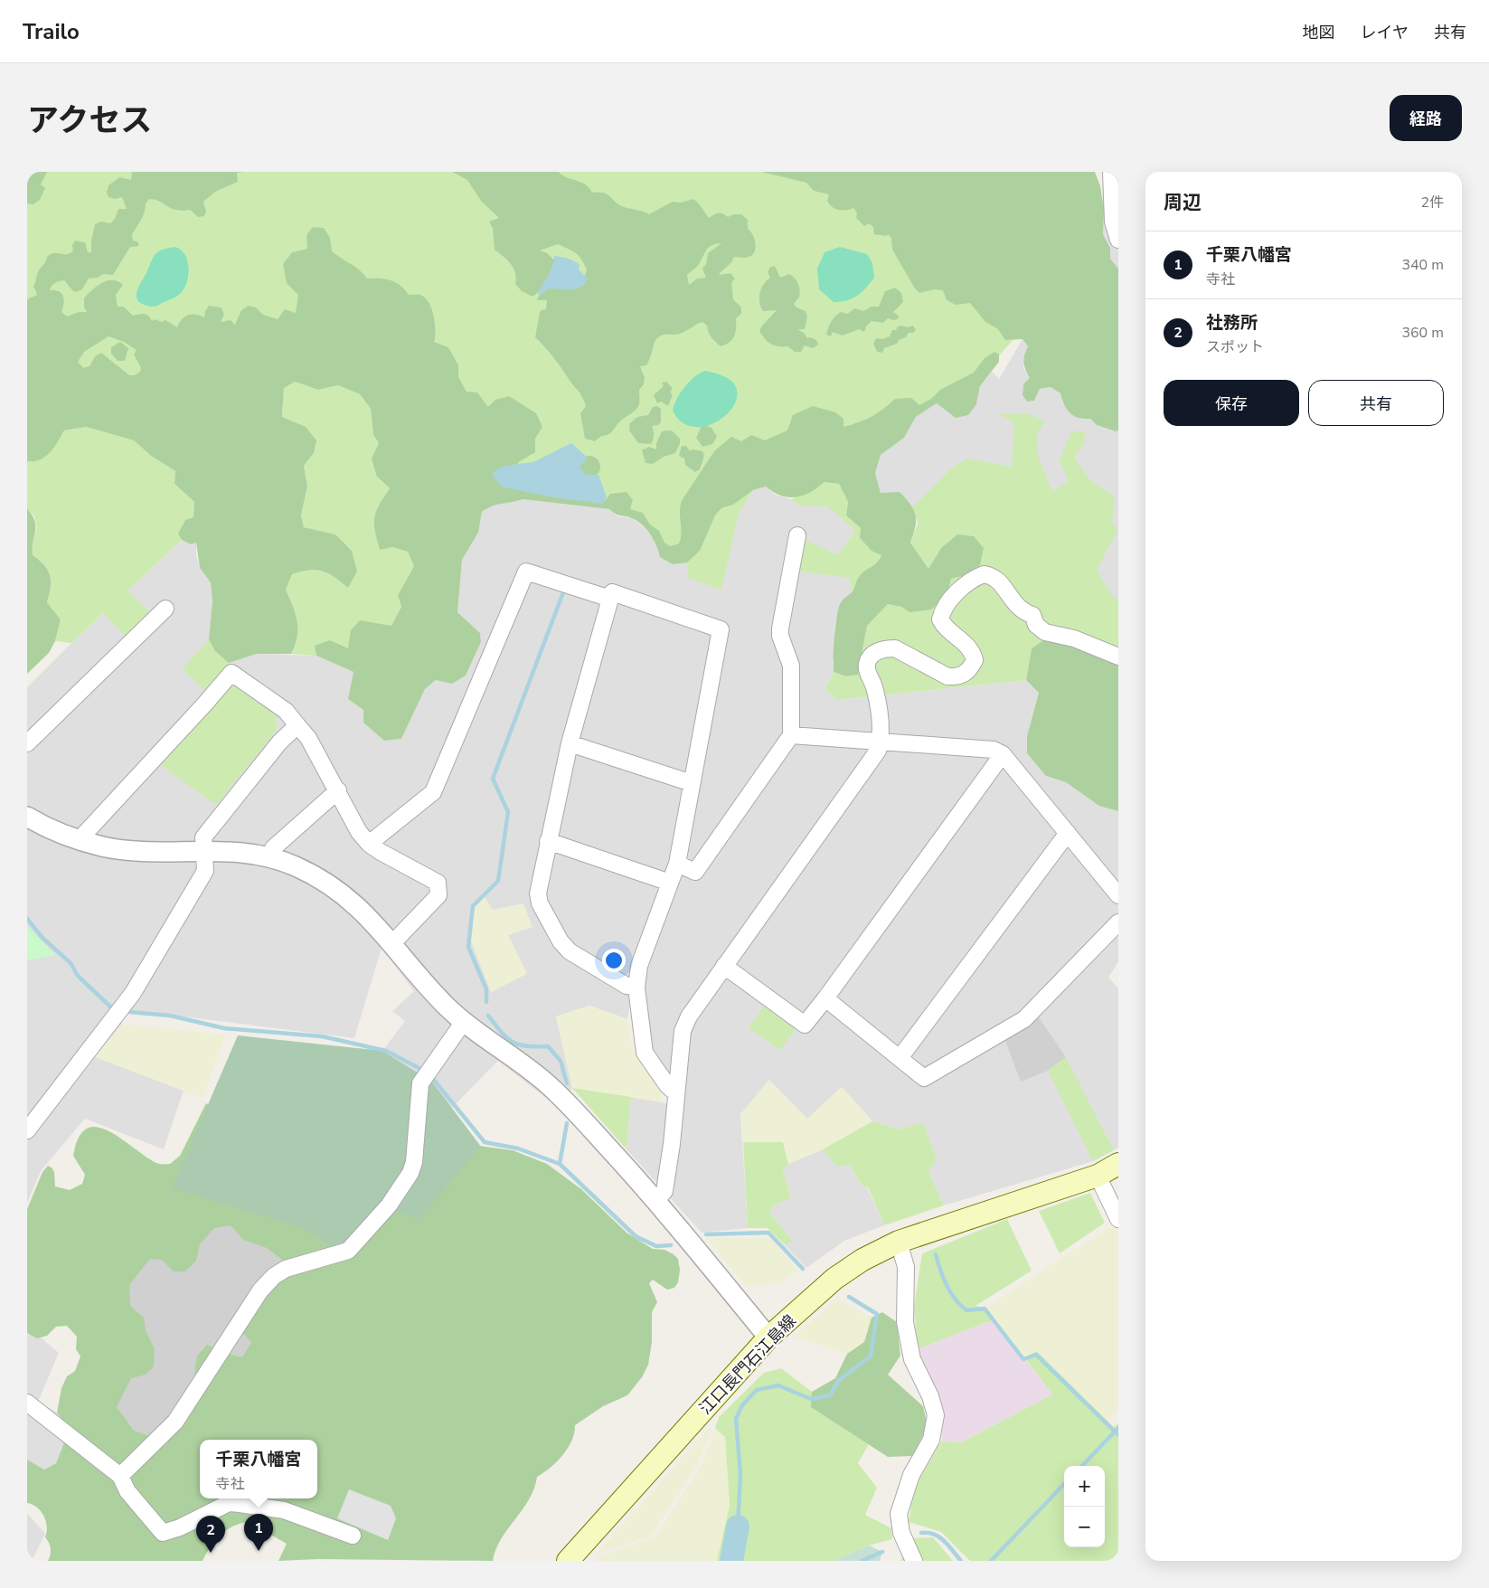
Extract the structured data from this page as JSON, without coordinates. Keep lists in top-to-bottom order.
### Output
{
  "streets": {
    "main road": ["江口長門石江島線"]
  },
  "page": {
    "header": "Trailo",
    "nav": ["地図", "レイヤ", "共有"],
    "title": "アクセス",
    "buttons": [
      "経路",
      ["保存", "共有"]
    ],
    "heading": ["周辺", "2件"],
    "list": [
      {
        "mark": "1",
        "name": "千栗八幡宮",
        "note": "寺社",
        "value": "340 m"
      },
      {
        "mark": "2",
        "name": "社務所",
        "note": "スポット",
        "value": "360 m"
      }
    ],
    "popup": ["千栗八幡宮", "寺社"],
    "map_buttons": ["+", "−"],
    "pins": ["1", "2"]
  }
}
